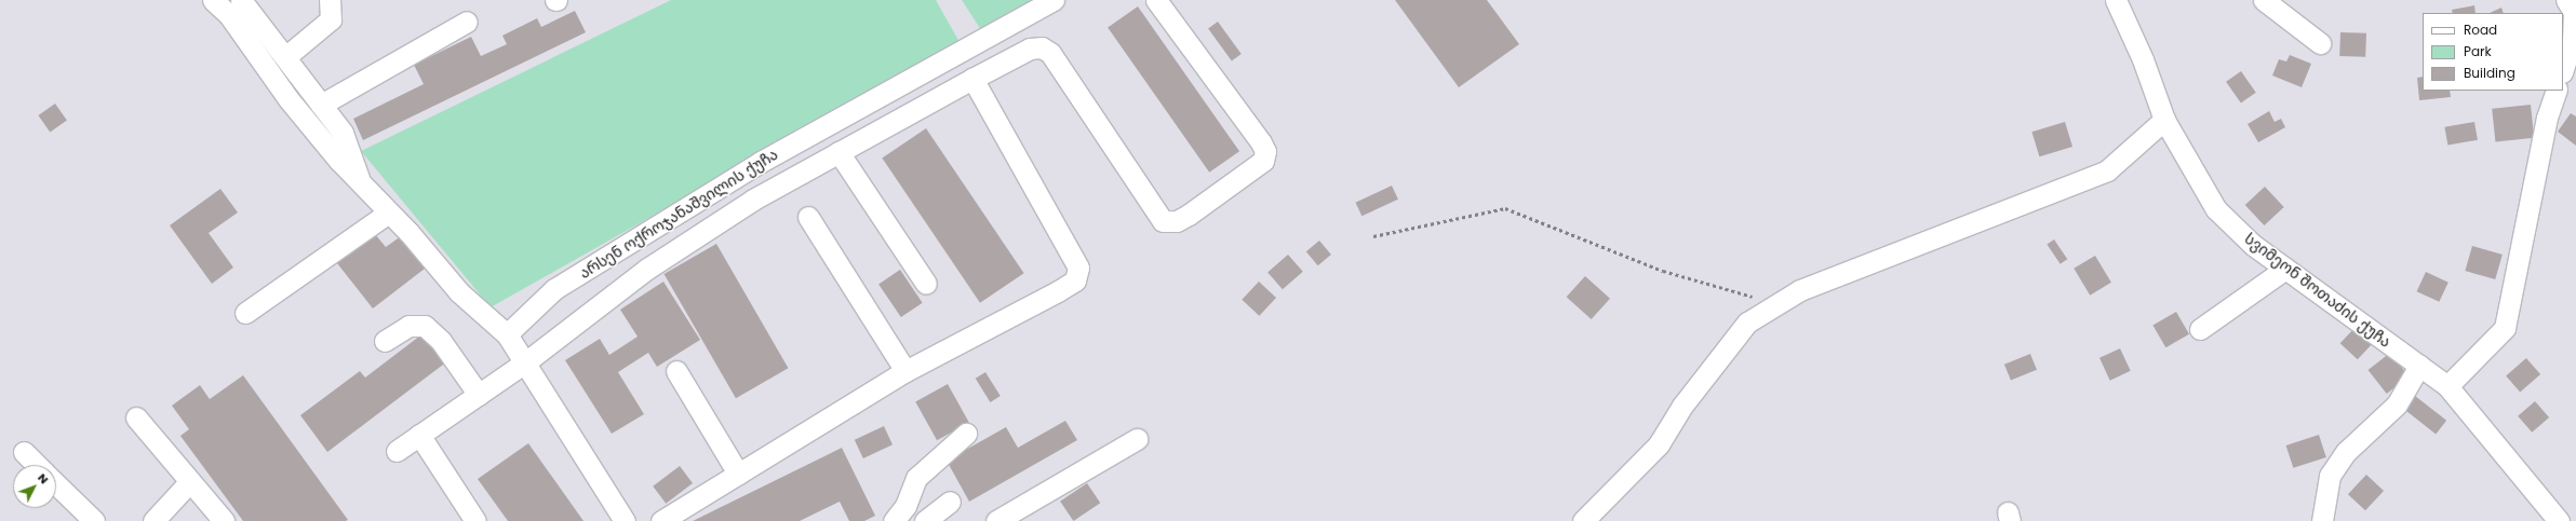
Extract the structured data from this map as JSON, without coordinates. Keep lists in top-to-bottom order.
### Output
{
  "streets": {
    "street": ["არსენ ოქროჯანაშვილის ქუჩა", "სვიმეონ შოთაძის ქუჩა"]
  },
  "legend": ["Road", "Park", "Building"],
  "north": "top right"
}
